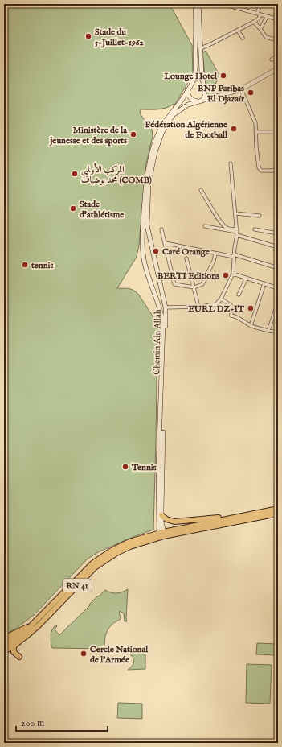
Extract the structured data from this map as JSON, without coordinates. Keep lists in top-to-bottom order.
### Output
{
  "streets": {
    "main road": ["Chemin Aîn Allah", "RN 41"]
  },
  "crossings": [
    ["Chemin Aîn Allah", "RN 41"]
  ],
  "places": [
    "Stade du 5-Juillet-1962",
    "Lounge Hotel",
    "BNP Paribas El Djazaïr",
    "Fédération Algérienne de Football",
    "Ministère de la jeunesse et des sports",
    "المركب الأولمبي محمد بوضياف (COMB)",
    "Stade d’athlétisme",
    "Caré Orange",
    "tennis",
    "BERTI Editions",
    "EURL DZ-IT",
    "Tennis",
    "Cercle National de l'Armée"
  ],
  "scale_bar": "200 m"
}
